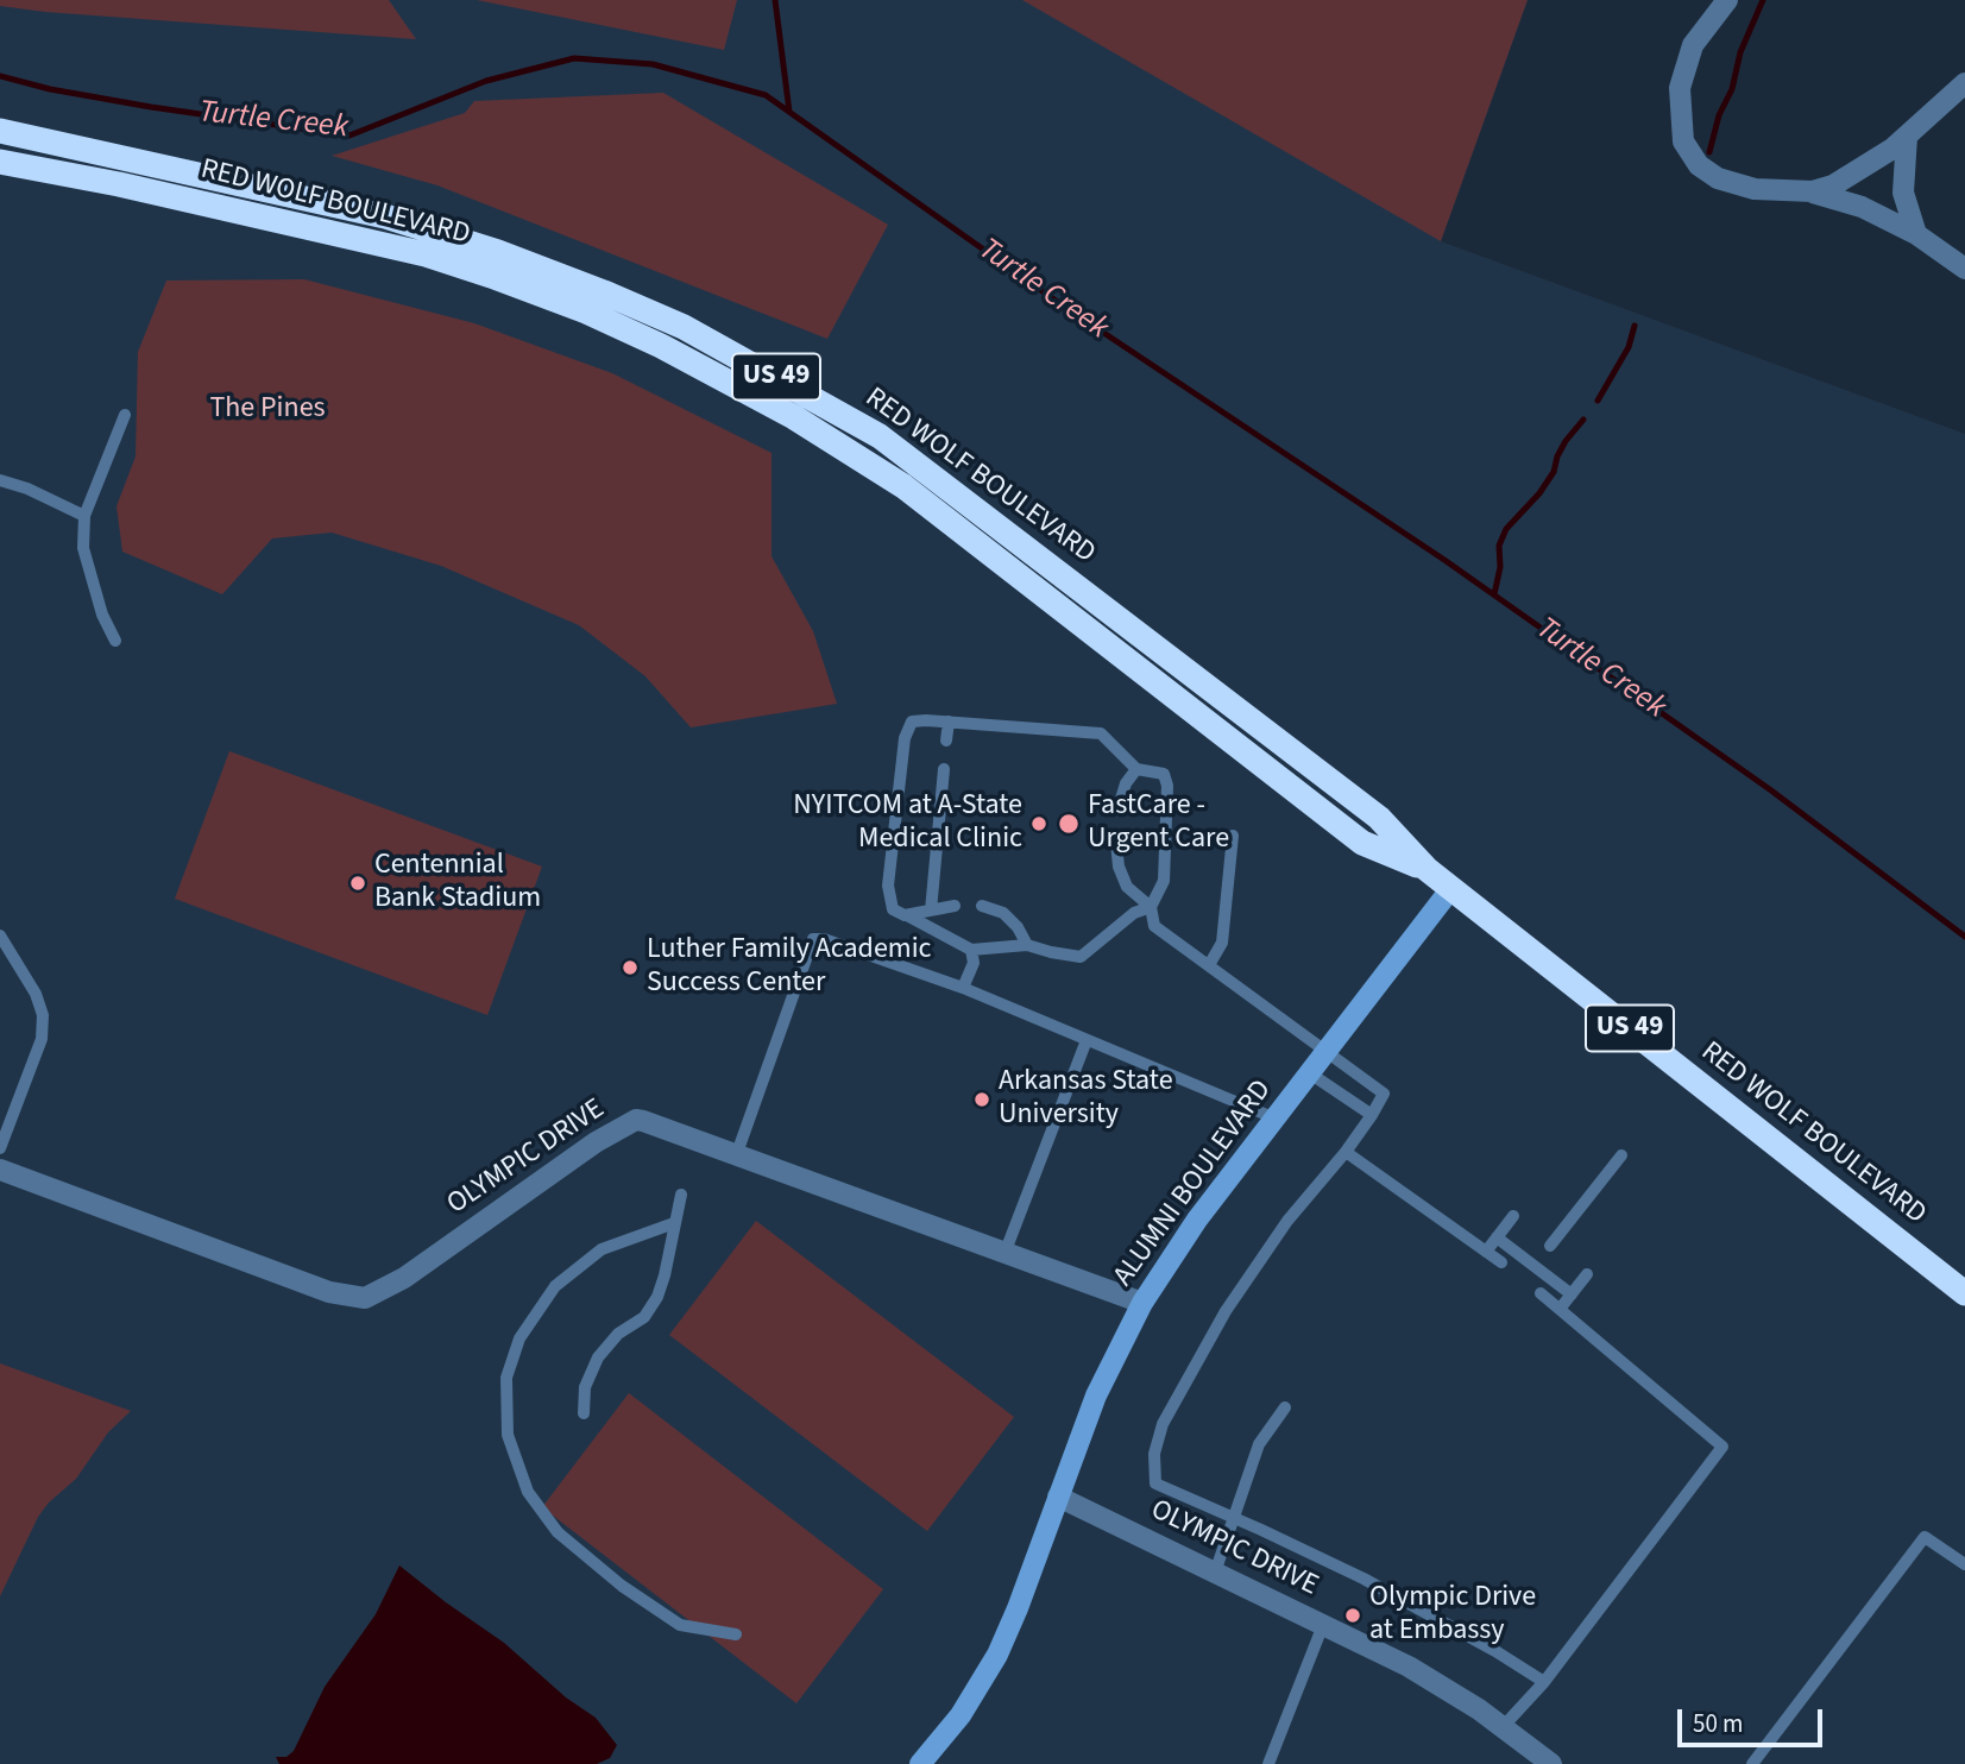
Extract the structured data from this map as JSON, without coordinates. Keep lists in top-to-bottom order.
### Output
{
  "streets": {
    "highway": ["RED WOLF BOULEVARD", "US 49"],
    "street": ["OLYMPIC DRIVE", "ALUMNI BOULEVARD"]
  },
  "crossings": [
    ["RED WOLF BOULEVARD", "ALUMNI BOULEVARD"],
    ["OLYMPIC DRIVE", "ALUMNI BOULEVARD"]
  ],
  "water": ["Turtle Creek"],
  "parks": ["The Pines"],
  "places": [
    "NYITCOM at A-State Medical Clinic",
    "FastCare - Urgent Care",
    "Centennial Bank Stadium",
    "Luther Family Academic Success Center",
    "Arkansas State University",
    "Olympic Drive at Embassy"
  ],
  "scale_bar": "50 m"
}
